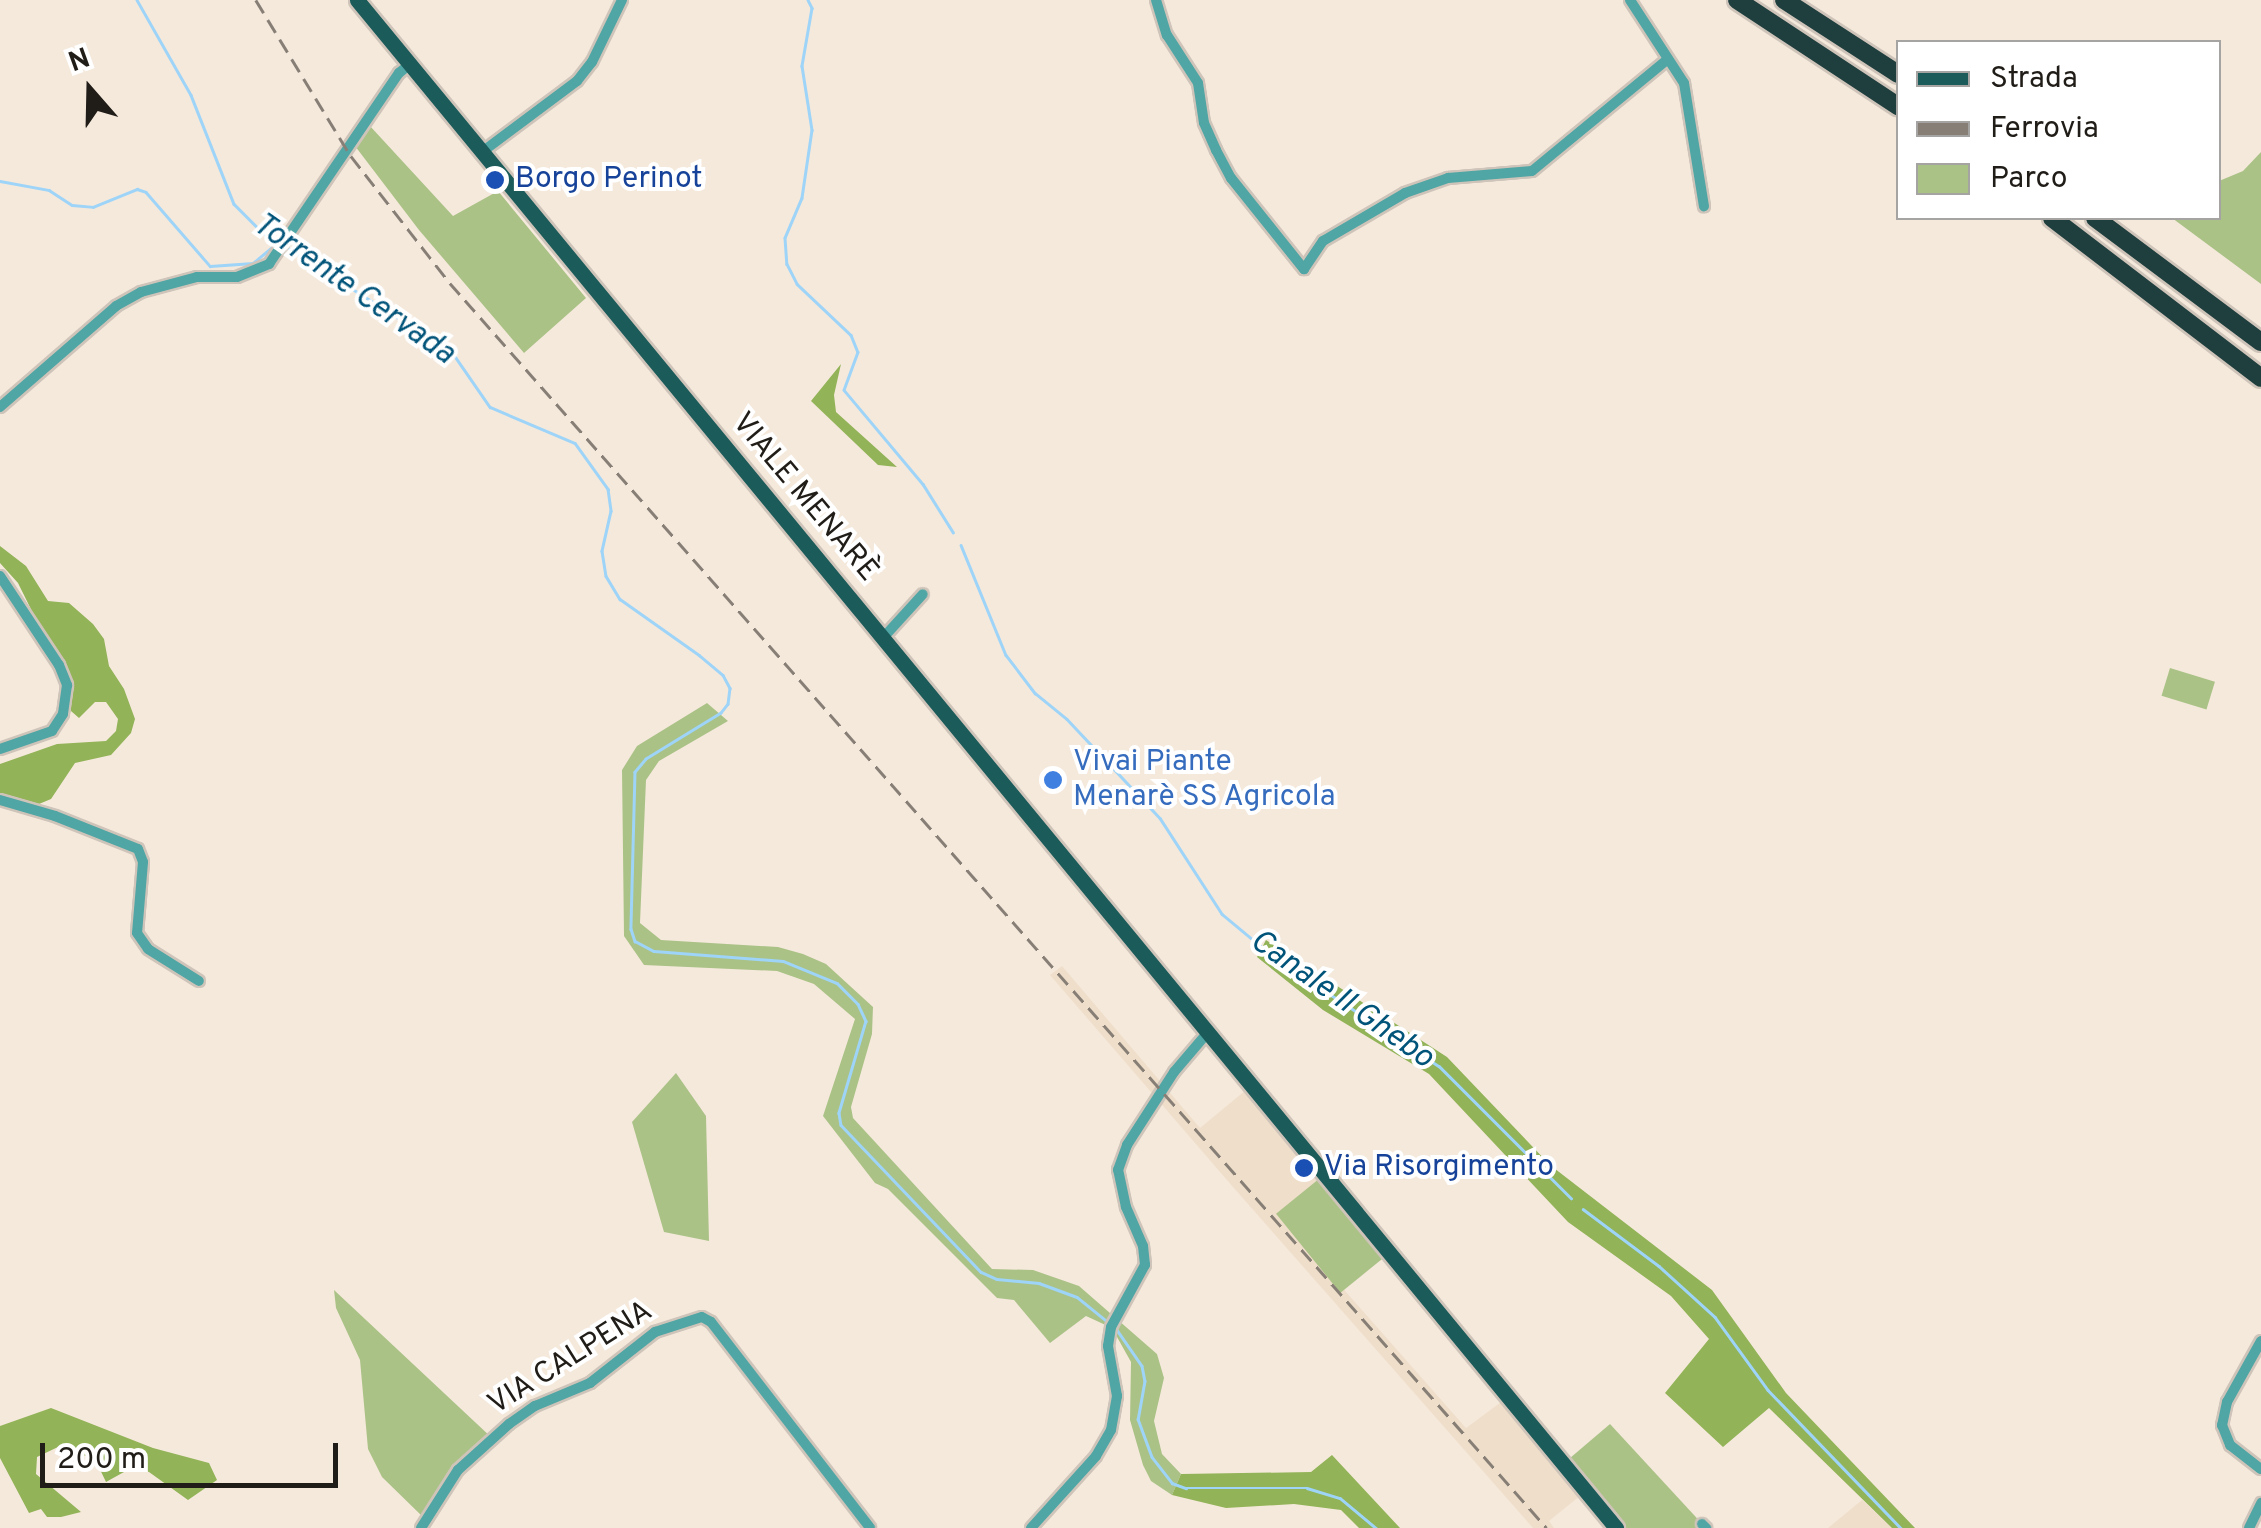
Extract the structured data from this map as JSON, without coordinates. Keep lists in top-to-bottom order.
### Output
{
  "streets": {
    "main road": ["VIALE MENARÈ"],
    "street": ["VIA CALPENA"]
  },
  "water": ["Torrente Cervada", "Canale Il Ghebo"],
  "places": ["Borgo Perinot", "Vivai Piante Menarè SS Agricola", "Via Risorgimento"],
  "legend": ["Strada", "Ferrovia", "Parco"],
  "scale_bar": "200 m",
  "north": "top"
}
